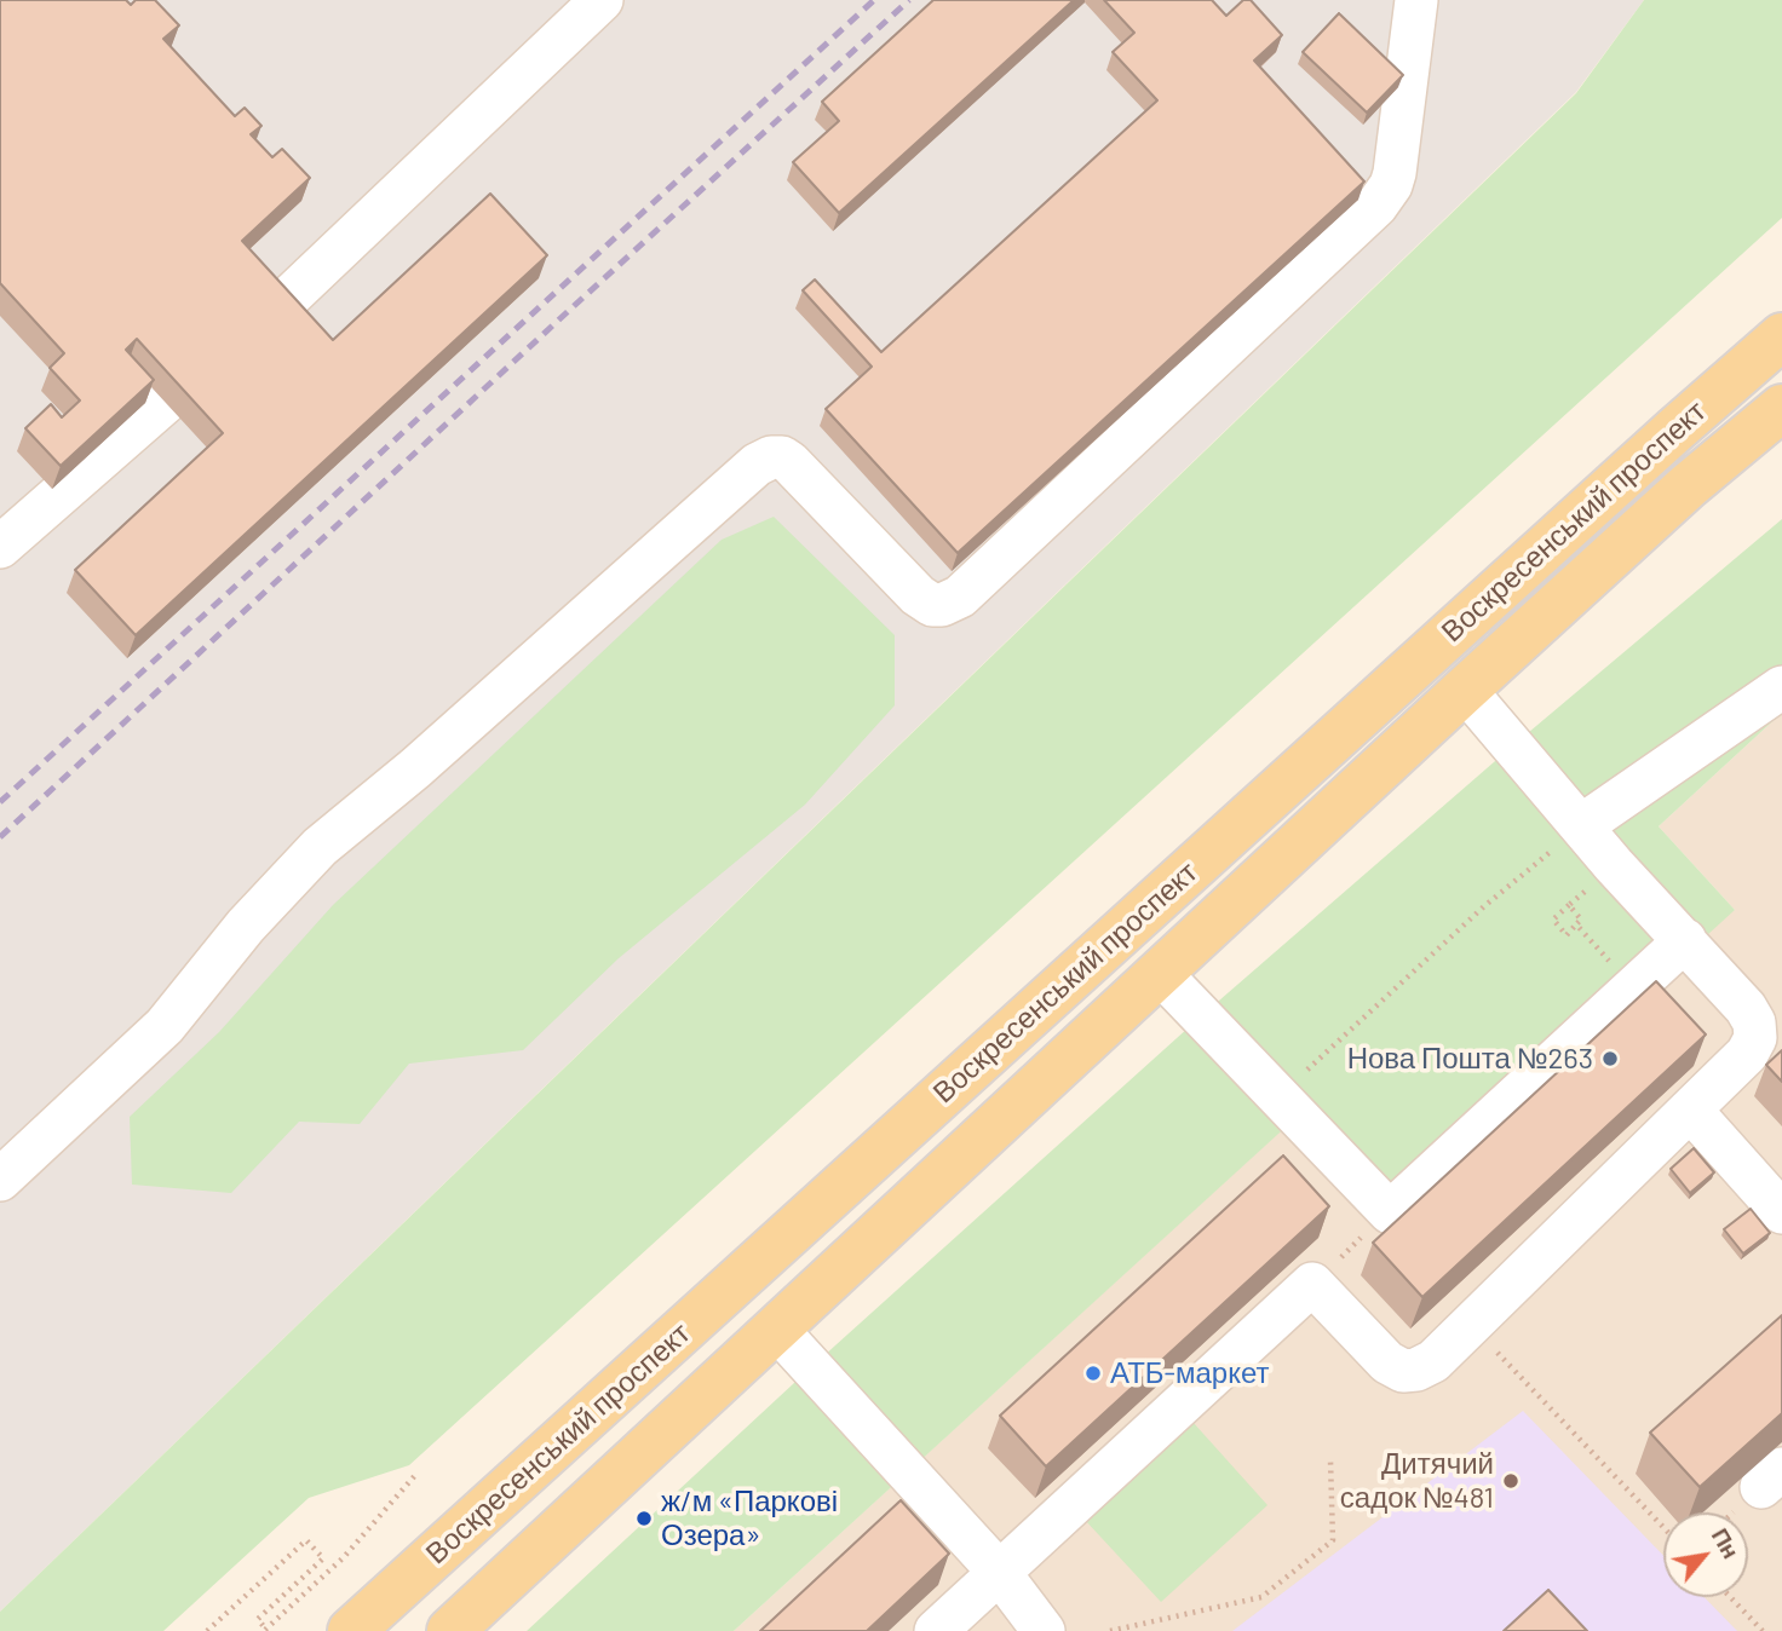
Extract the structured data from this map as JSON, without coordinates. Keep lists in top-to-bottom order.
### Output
{
  "streets": {
    "main road": ["Воскресенський проспект"]
  },
  "places": [
    "Нова Пошта №263",
    "АТБ-маркет",
    "Дитячий садок №481",
    "ж/м «Паркові Озера»"
  ],
  "north": "top right"
}
